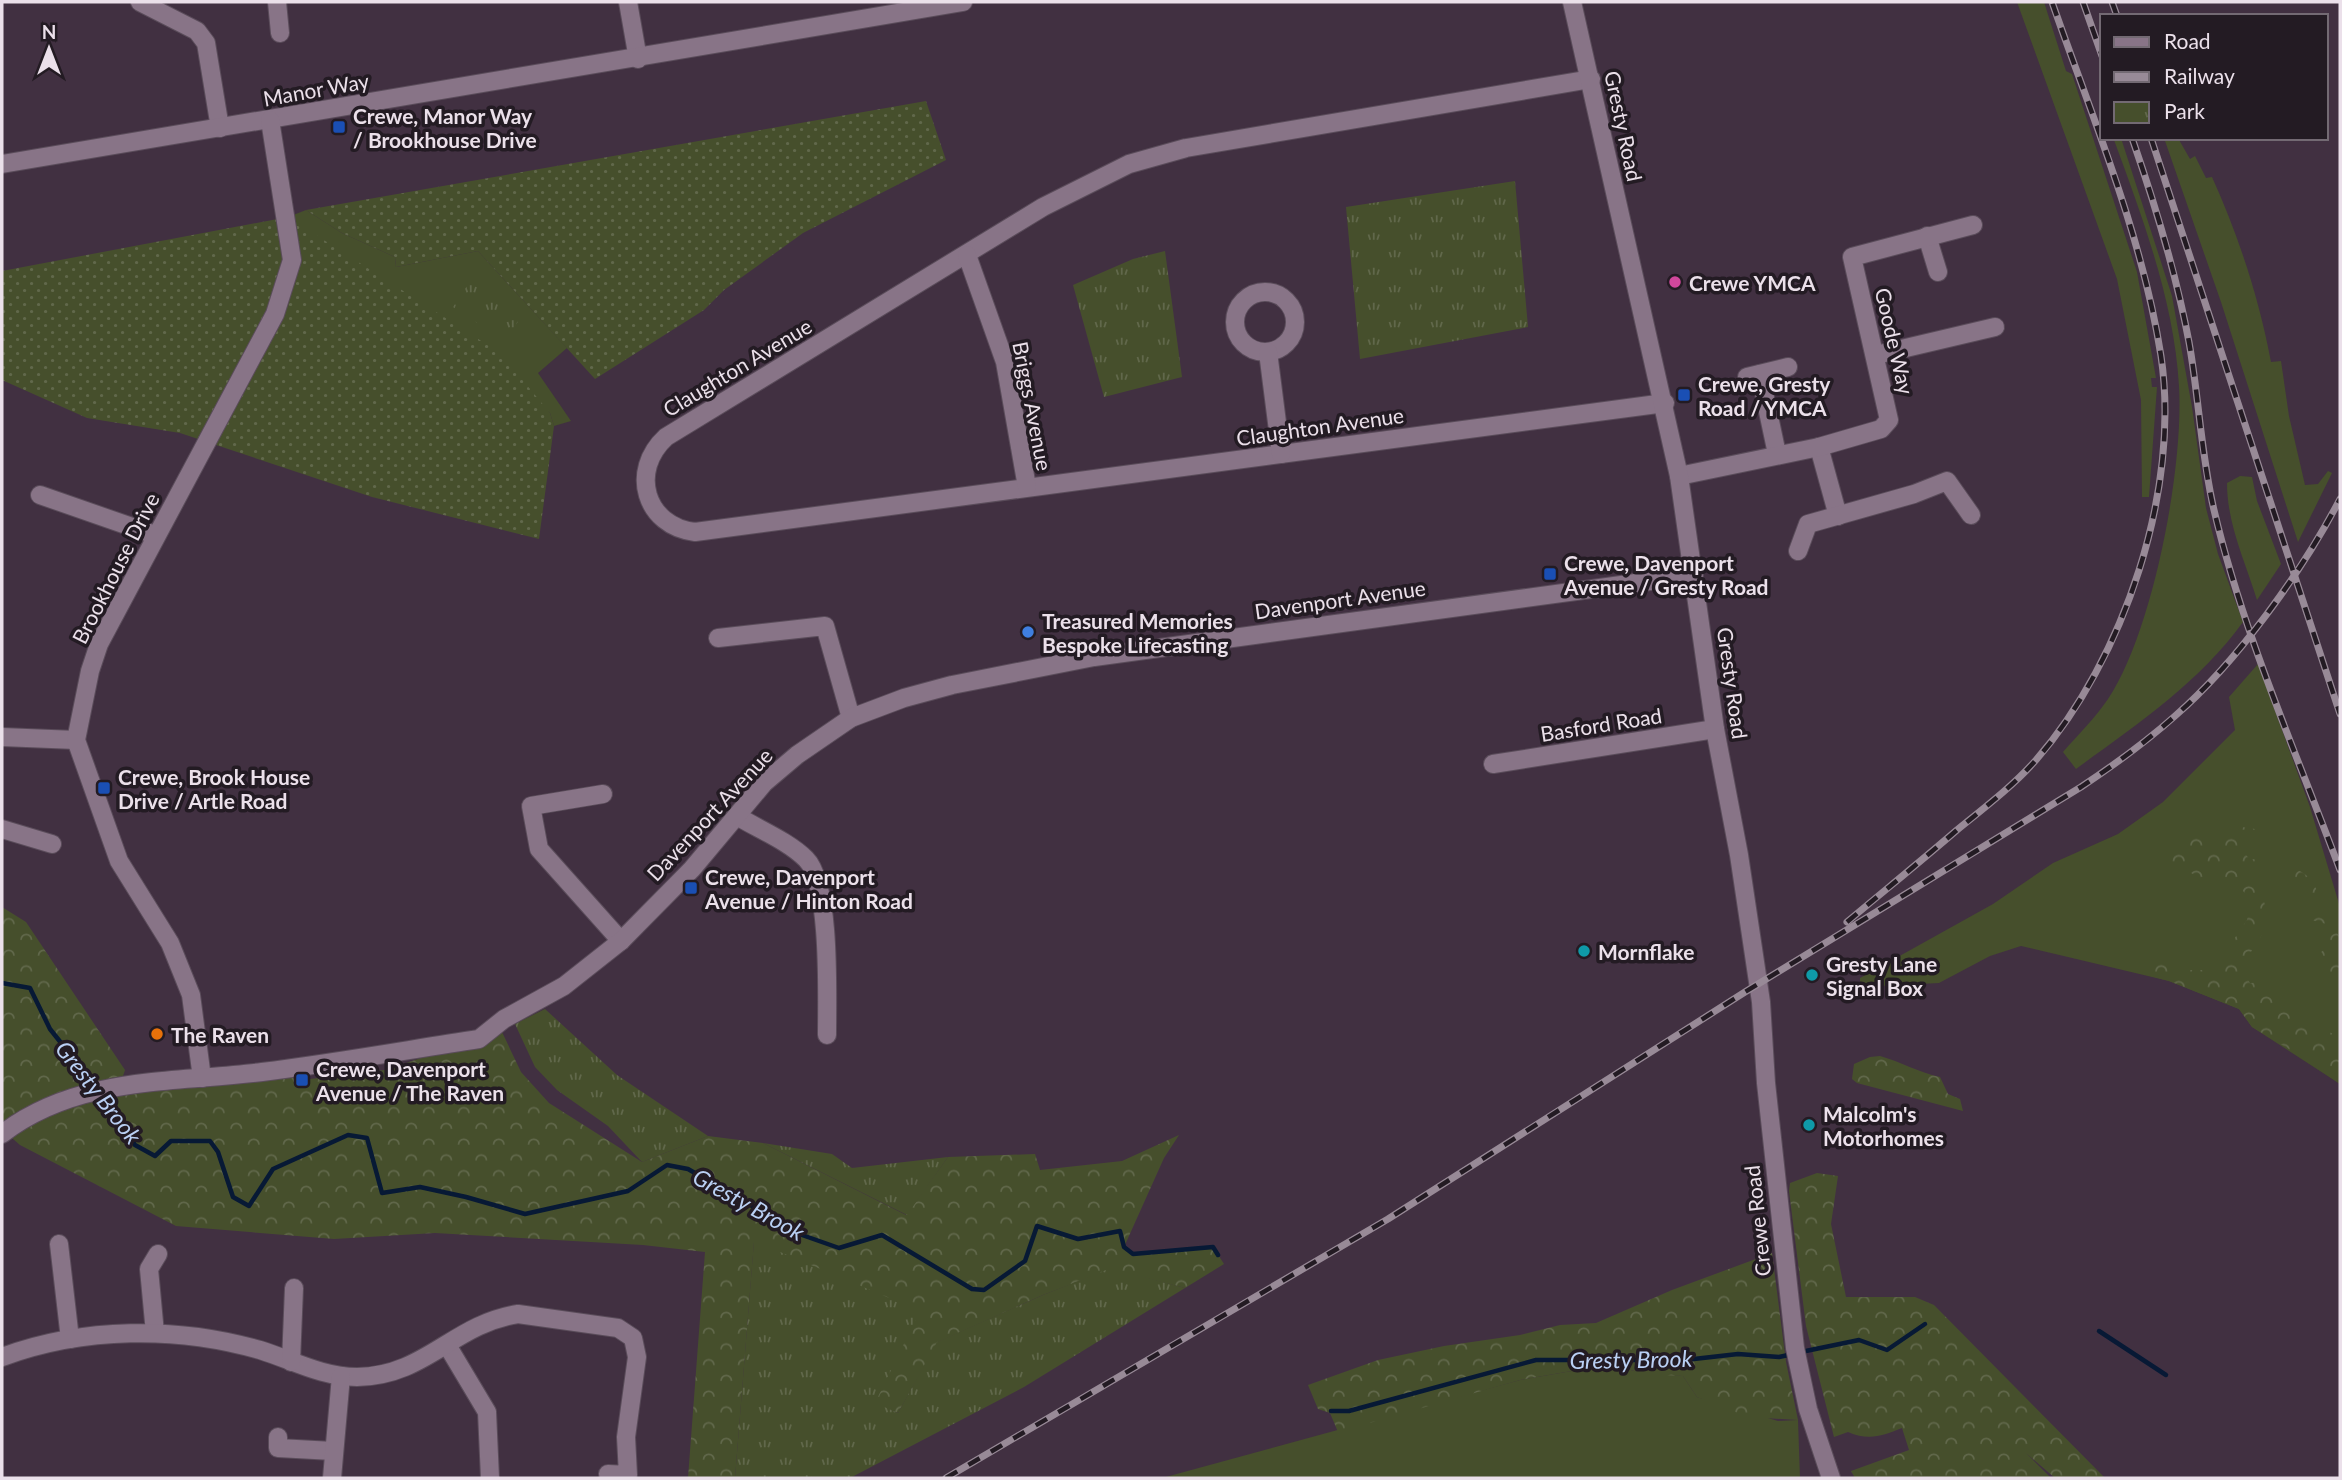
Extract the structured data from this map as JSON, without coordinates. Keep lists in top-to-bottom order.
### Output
{
  "streets": {
    "street": [
      "Manor Way",
      "Gresty Road",
      "Goode Way",
      "Claughton Avenue",
      "Briggs Avenue",
      "Brookhouse Drive",
      "Davenport Avenue",
      "Basford Road",
      "Crewe Road"
    ]
  },
  "crossings": [
    ["Manor Way", "Brookhouse Drive"],
    ["Gresty Road", "Goode Way"],
    ["Gresty Road", "Claughton Avenue"],
    ["Gresty Road", "Davenport Avenue"],
    ["Gresty Road", "Basford Road"],
    ["Gresty Road", "Crewe Road"],
    ["Claughton Avenue", "Briggs Avenue"]
  ],
  "water": ["Gresty Brook"],
  "places": {
    "transit": [
      "Crewe, Manor Way / Brookhouse Drive",
      "Crewe, Gresty Road / YMCA",
      "Crewe, Davenport Avenue / Gresty Road",
      "Crewe, Brook House Drive / Artle Road",
      "Crewe, Davenport Avenue / Hinton Road",
      "Crewe, Davenport Avenue / The Raven"
    ],
    "other": [
      "Crewe YMCA",
      "Treasured Memories Bespoke Lifecasting",
      "Mornflake",
      "Gresty Lane Signal Box",
      "The Raven",
      "Malcolm's Motorhomes"
    ]
  },
  "legend": ["Road", "Railway", "Park"],
  "north": "top"
}
